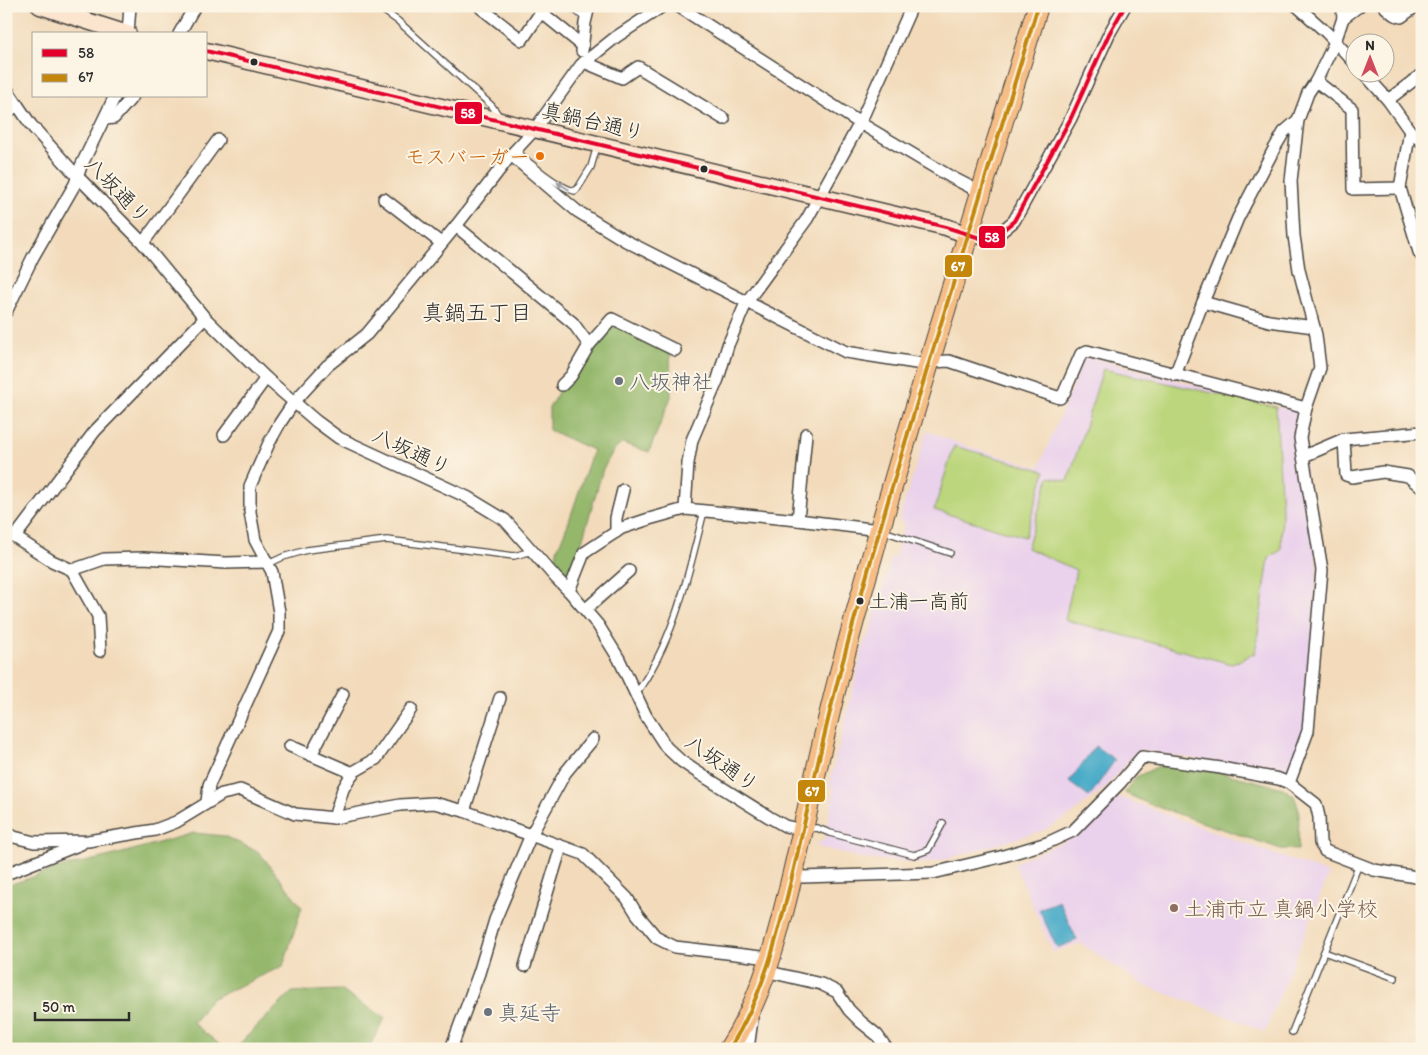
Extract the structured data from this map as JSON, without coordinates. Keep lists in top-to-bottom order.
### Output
{
  "streets": {
    "street": ["真鍋台通り", "八坂通り"]
  },
  "districts": ["真鍋五丁目"],
  "places": [
    "モスバーガー",
    "八坂神社",
    "土浦一高前",
    "土浦市立 真鍋小学校",
    "真延寺"
  ],
  "lines": ["transit line 58", "transit line 67"],
  "legend": ["58", "67"],
  "scale_bar": "50 m",
  "north": "top"
}
